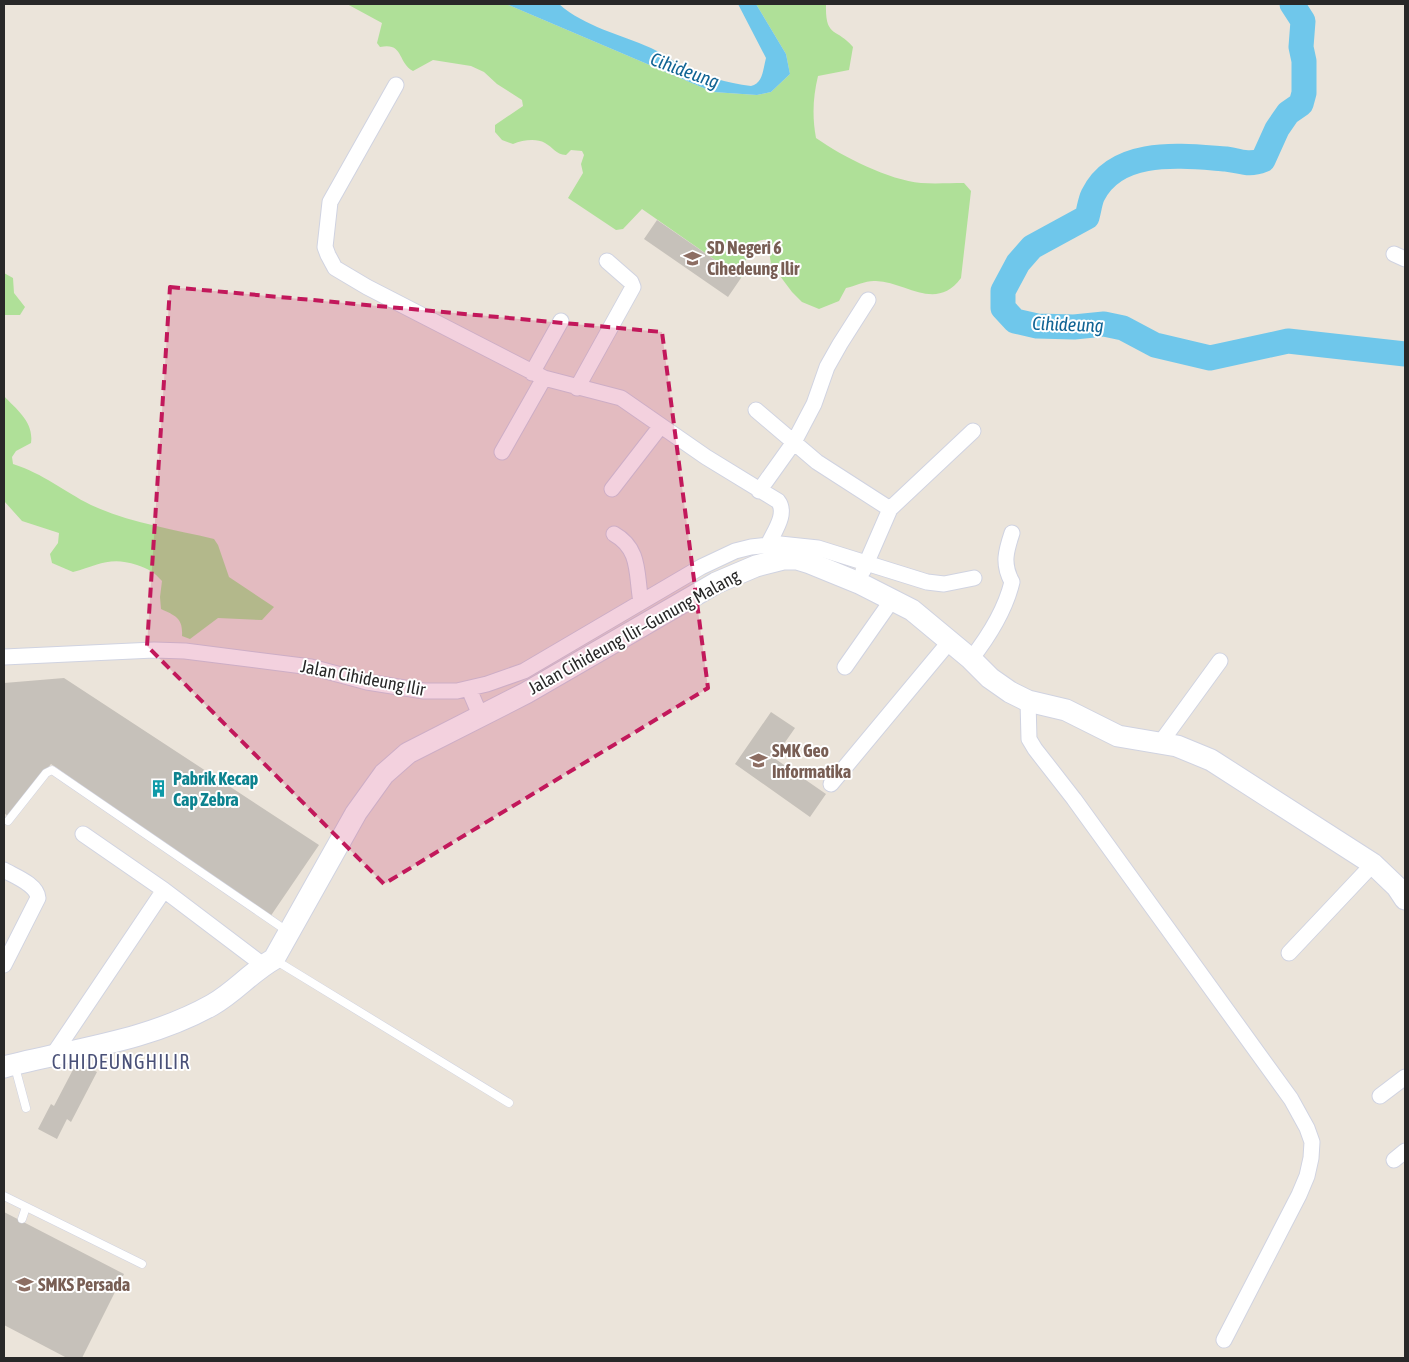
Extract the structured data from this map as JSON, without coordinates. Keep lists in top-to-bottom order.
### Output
{
  "streets": {
    "main road": ["Jalan Cihideung Ilir–Gunung Malang"],
    "street": ["Jalan Cihideung Ilir"]
  },
  "crossings": [
    ["Jalan Cihideung Ilir–Gunung Malang", "Jalan Cihideung Ilir"]
  ],
  "districts": ["CIHIDEUNGHILIR"],
  "water": ["Cihideung"],
  "places": {
    "school or university": ["SD Negeri 6 Cihedeung Ilir", "SMK Geo Informatika", "SMKS Persada"],
    "building": ["Pabrik Kecap Cap Zebra"]
  }
}
